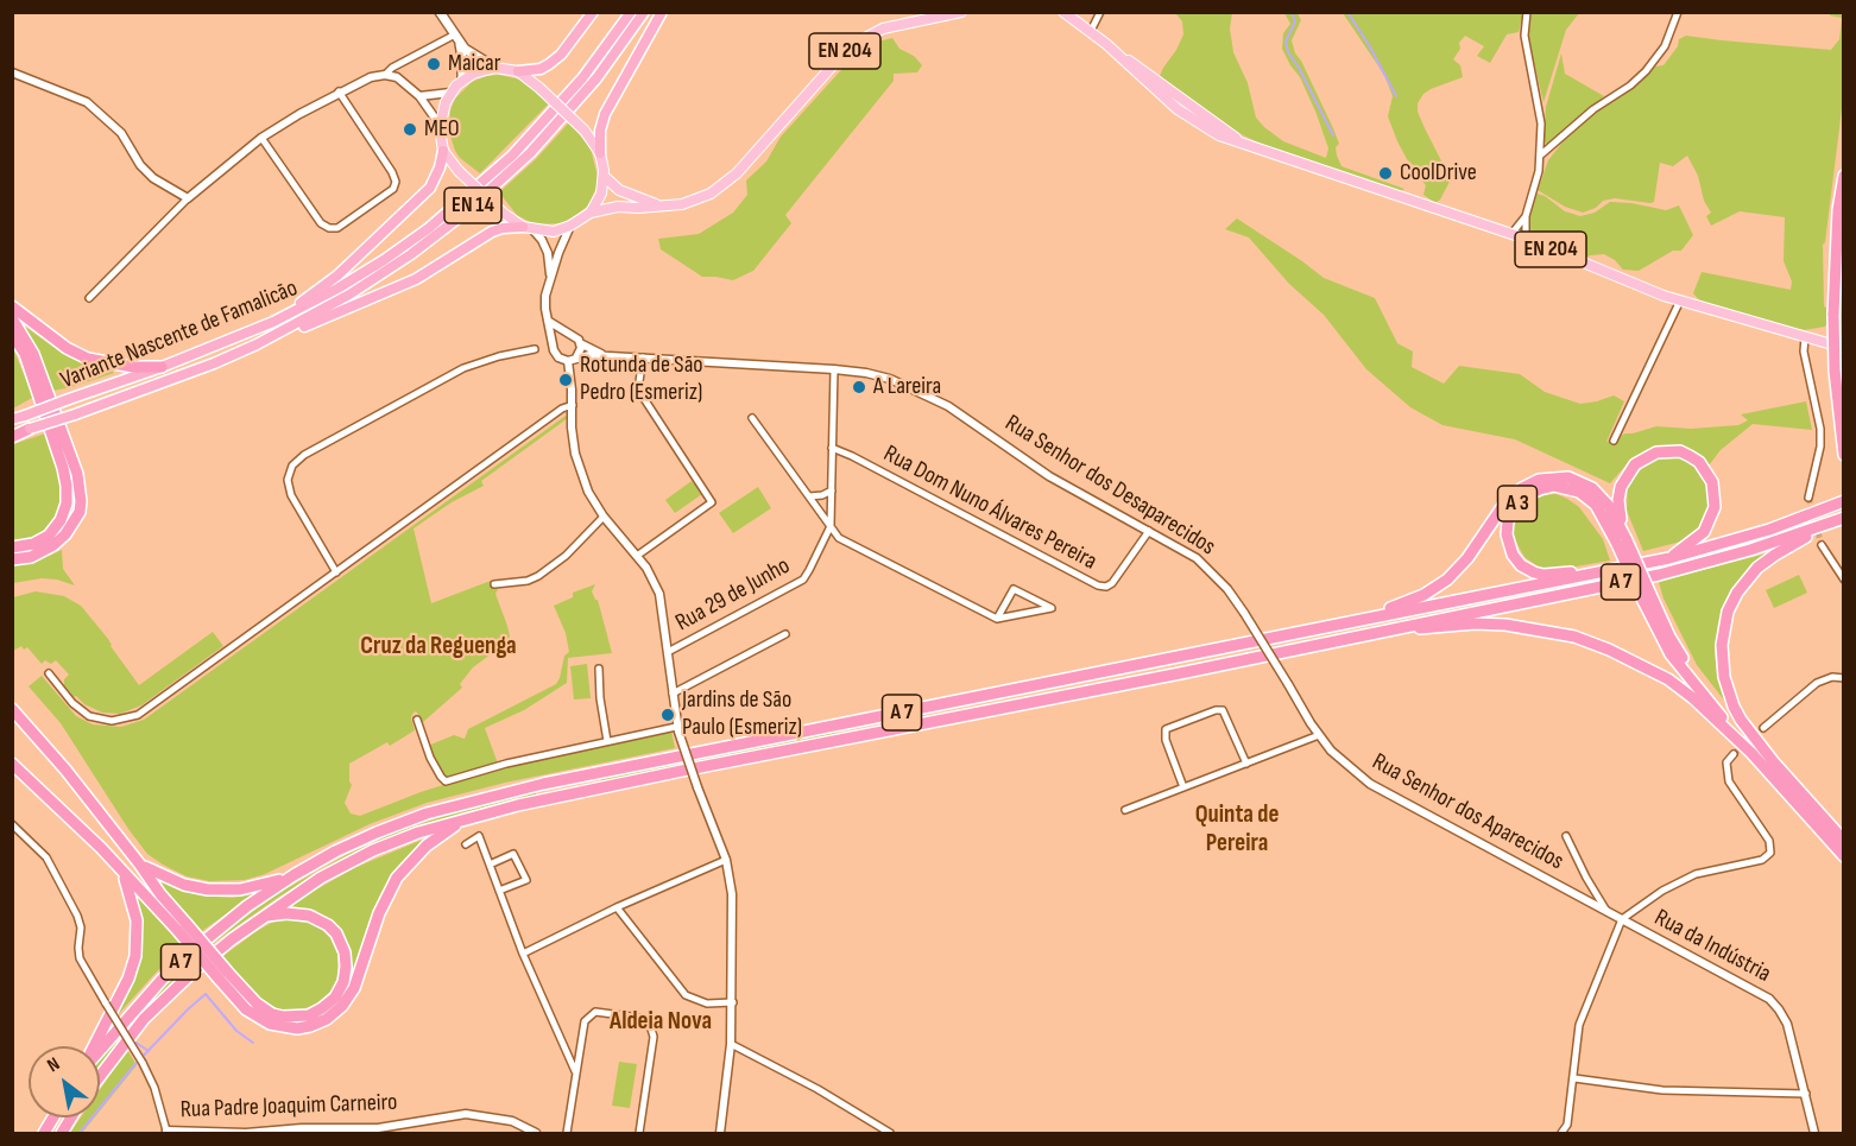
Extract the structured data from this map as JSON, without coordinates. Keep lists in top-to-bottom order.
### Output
{
  "streets": {
    "highway": [
      "EN 14",
      "Variante Nascente de Famalicão",
      "A 3",
      "A 7"
    ],
    "main road": ["EN 204"],
    "street": [
      "Rua Senhor dos Desaparecidos",
      "Rua Dom Nuno Álvares Pereira",
      "Rua 29 de Junho",
      "Rua Senhor dos Aparecidos",
      "Rua da Indústria",
      "Rua Padre Joaquim Carneiro"
    ]
  },
  "crossings": [
    ["Rua Senhor dos Desaparecidos", "Rua Dom Nuno Álvares Pereira"],
    ["Rua Senhor dos Desaparecidos", "Rua Senhor dos Aparecidos"],
    ["A 3", "A 7"],
    ["Rua Senhor dos Aparecidos", "Rua da Indústria"]
  ],
  "districts": ["Cruz da Reguenga", "Quinta de Pereira", "Aldeia Nova"],
  "places": [
    "Maicar",
    "MEO",
    "CoolDrive",
    "Rotunda de São Pedro (Esmeriz)",
    "A Lareira",
    "Jardins de São Paulo (Esmeriz)"
  ],
  "north": "top left"
}
